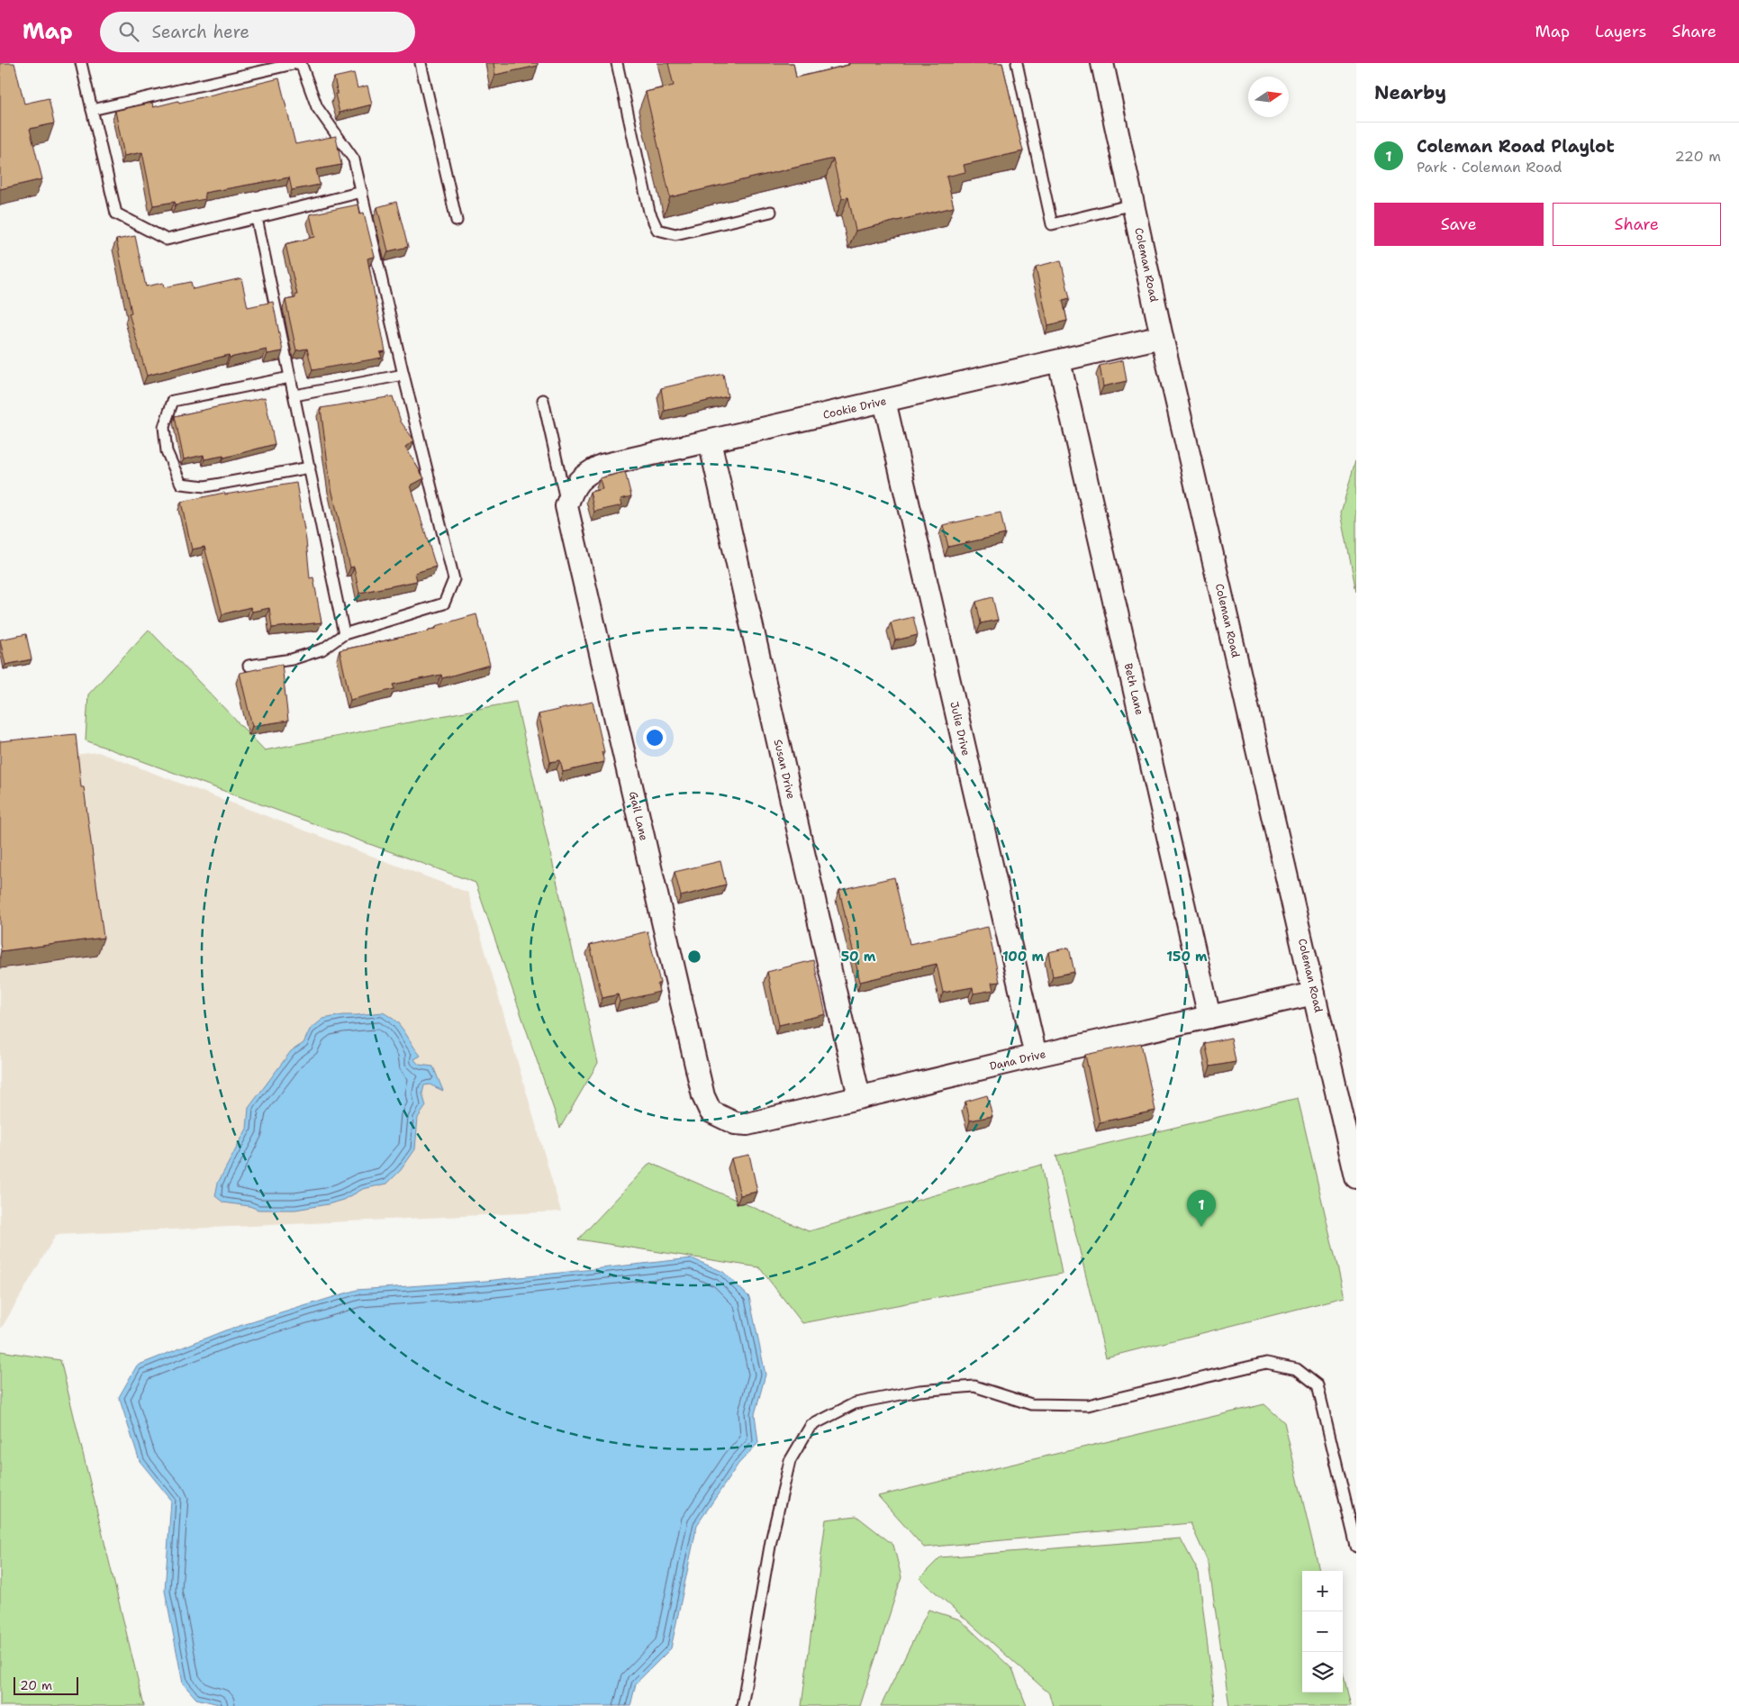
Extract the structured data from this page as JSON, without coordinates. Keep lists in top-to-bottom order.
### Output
{
  "streets": {
    "street": [
      "Coleman Road",
      "Cookie Drive",
      "Beth Lane",
      "Julie Drive",
      "Susan Drive",
      "Gail Lane",
      "Dana Drive"
    ]
  },
  "crossings": [
    ["Coleman Road", "Cookie Drive"],
    ["Coleman Road", "Dana Drive"],
    ["Cookie Drive", "Beth Lane"],
    ["Cookie Drive", "Julie Drive"],
    ["Cookie Drive", "Susan Drive"],
    ["Cookie Drive", "Gail Lane"],
    ["Beth Lane", "Dana Drive"],
    ["Julie Drive", "Dana Drive"],
    ["Susan Drive", "Dana Drive"],
    ["Gail Lane", "Dana Drive"]
  ],
  "scale_bar": "20 m",
  "north": "right",
  "page": {
    "header": "Map",
    "search": "Search here",
    "nav": ["Map", "Layers", "Share"],
    "heading": "Nearby",
    "list": [
      {
        "mark": "1",
        "name": "Coleman Road Playlot",
        "note": "Park · Coleman Road",
        "value": "220 m"
      }
    ],
    "buttons": ["Save", "Share"],
    "pins": "1",
    "map_buttons": ["+", "−"],
    "scale": "20 m"
  },
  "rings": ["50 m", "100 m", "150 m"]
}
